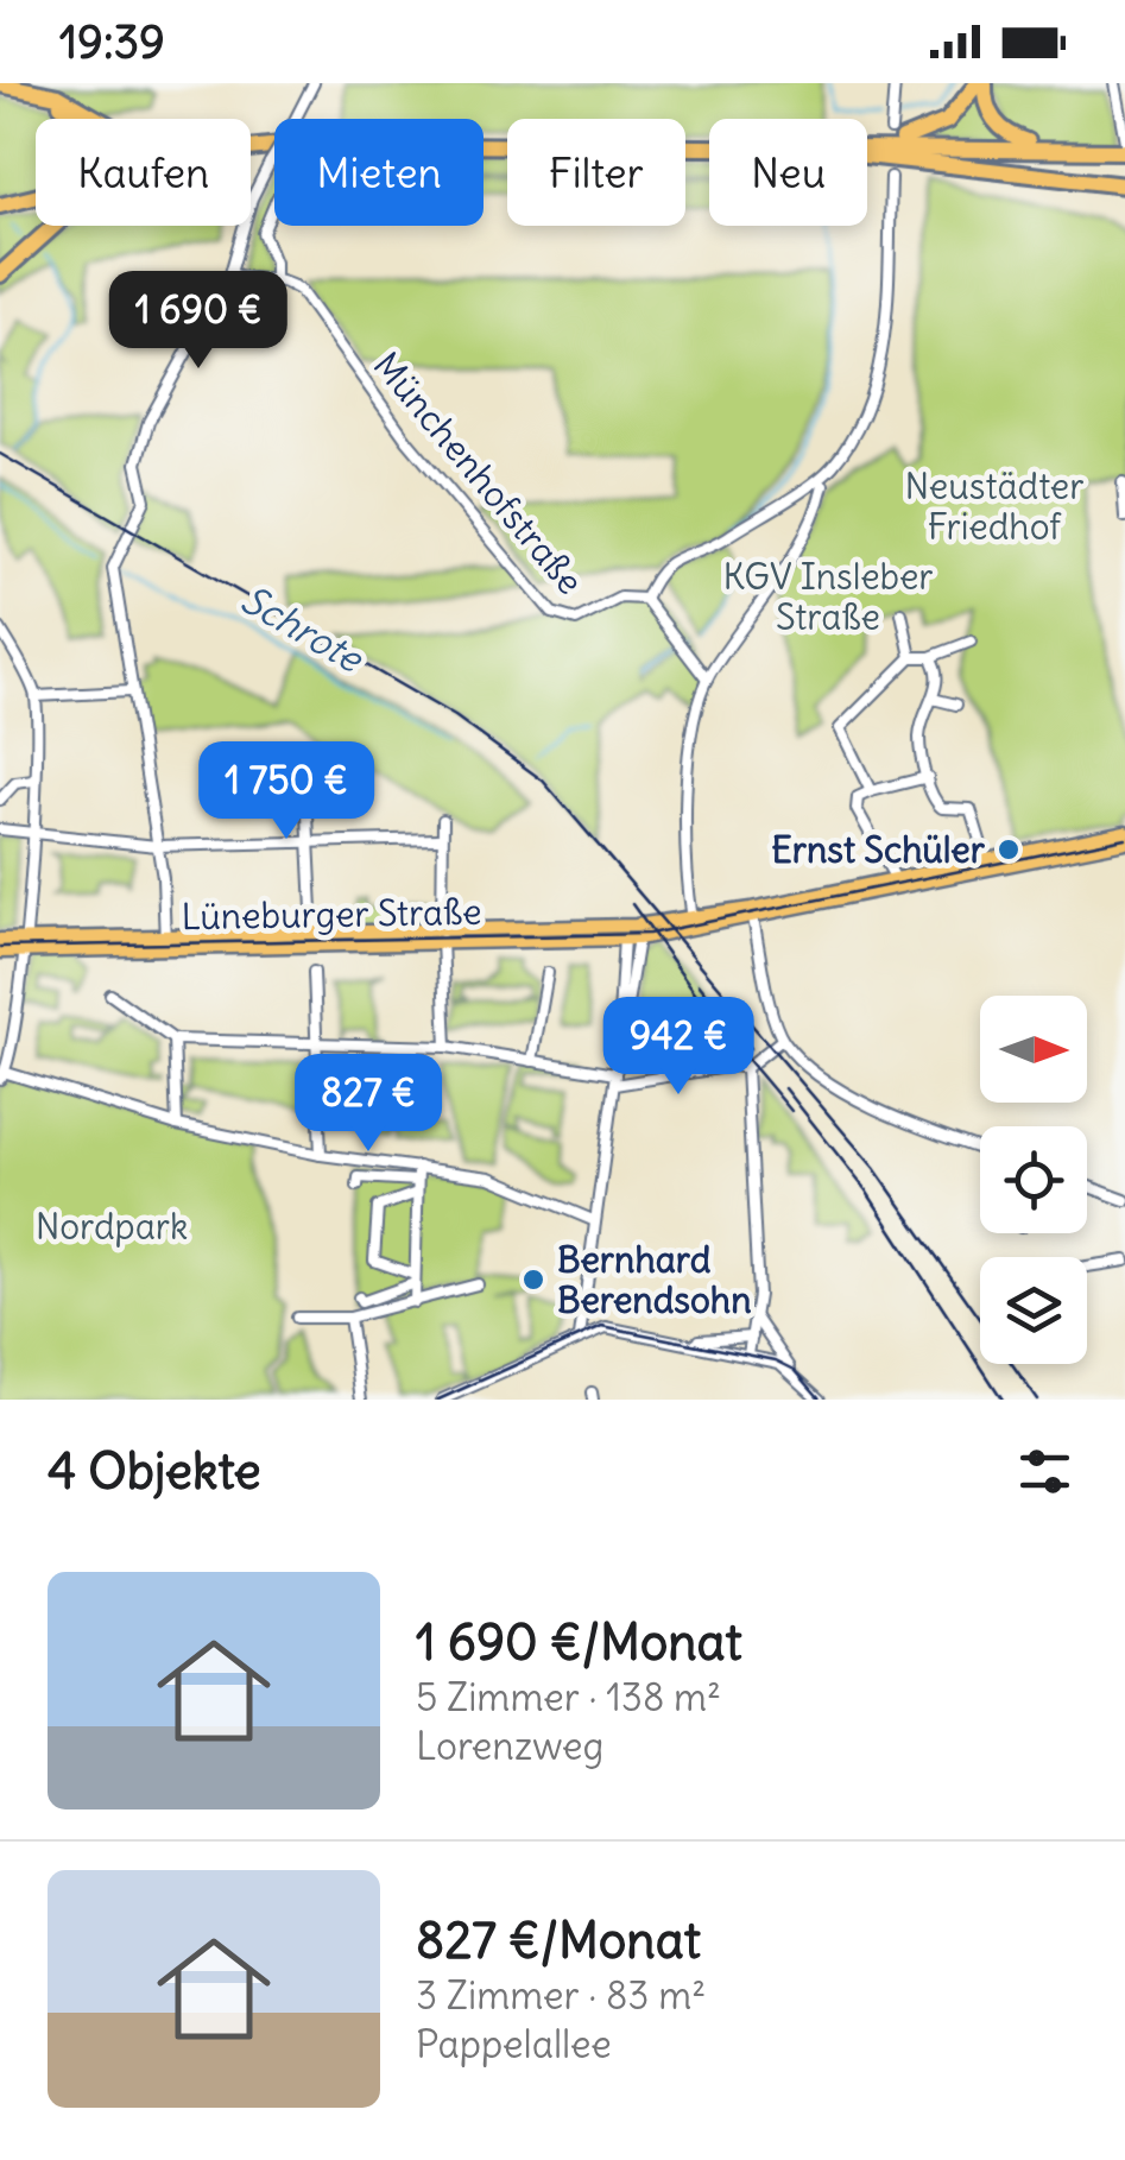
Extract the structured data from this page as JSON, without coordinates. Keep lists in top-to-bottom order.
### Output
{
  "streets": {
    "main road": ["Lüneburger Straße"],
    "street": ["Münchenhofstraße"]
  },
  "water": ["Schrote"],
  "parks": ["Neustädter Friedhof", "KGV Insleber Straße", "Nordpark"],
  "places": ["Ernst Schüler", "Bernhard Berendsohn"],
  "north": "right",
  "page": {
    "status": "19:39",
    "chip": [
      "Kaufen",
      "Mieten",
      "Filter",
      "Neu"
    ],
    "price": [
      "1 690 €",
      "1 750 €",
      "942 €",
      "827 €"
    ],
    "heading": "4 Objekte",
    "list": [
      {
        "name": "1 690 €/Monat",
        "note": "5 Zimmer · 138 m² · Lorenzweg"
      },
      {
        "name": "827 €/Monat",
        "note": "3 Zimmer · 83 m² · Pappelallee"
      }
    ]
  }
}
